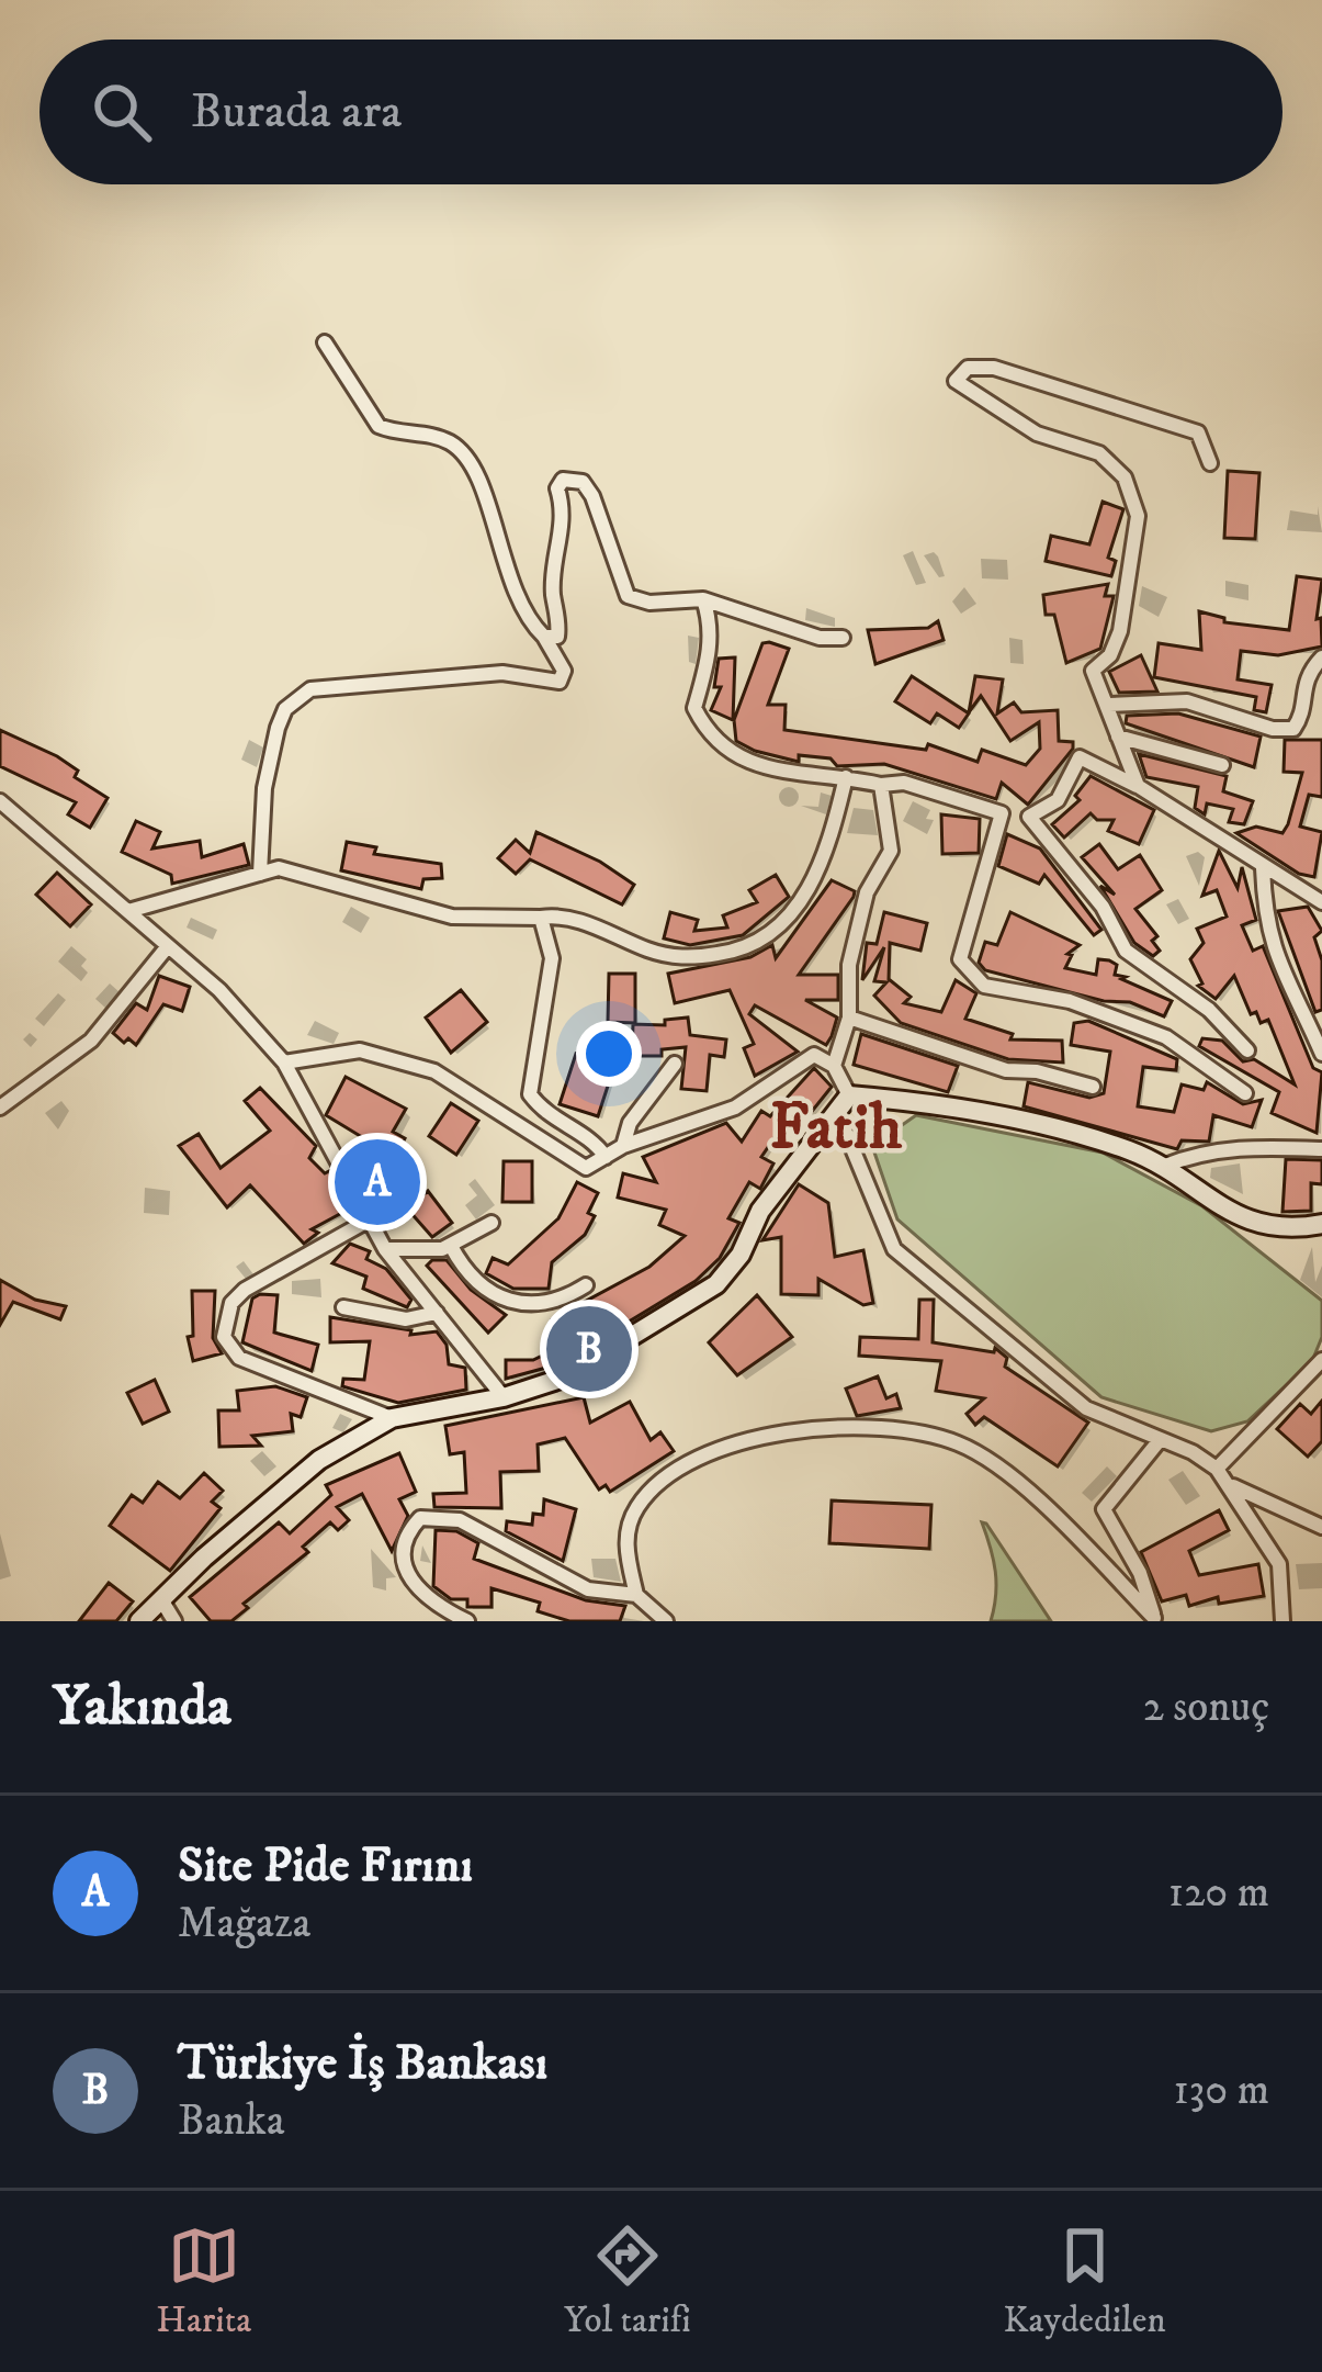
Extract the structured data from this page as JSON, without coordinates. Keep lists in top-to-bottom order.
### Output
{
  "districts": ["Fatih"],
  "page": {
    "search": "Burada ara",
    "pins": ["A", "B"],
    "heading": ["Yakında", "2 sonuç"],
    "list": [
      {
        "mark": "A",
        "name": "Site Pide Fırını",
        "note": "Mağaza",
        "value": "120 m"
      },
      {
        "mark": "B",
        "name": "Türkiye İş Bankası",
        "note": "Banka",
        "value": "130 m"
      }
    ],
    "nav": ["Harita", "Yol tarifi", "Kaydedilen"]
  }
}
